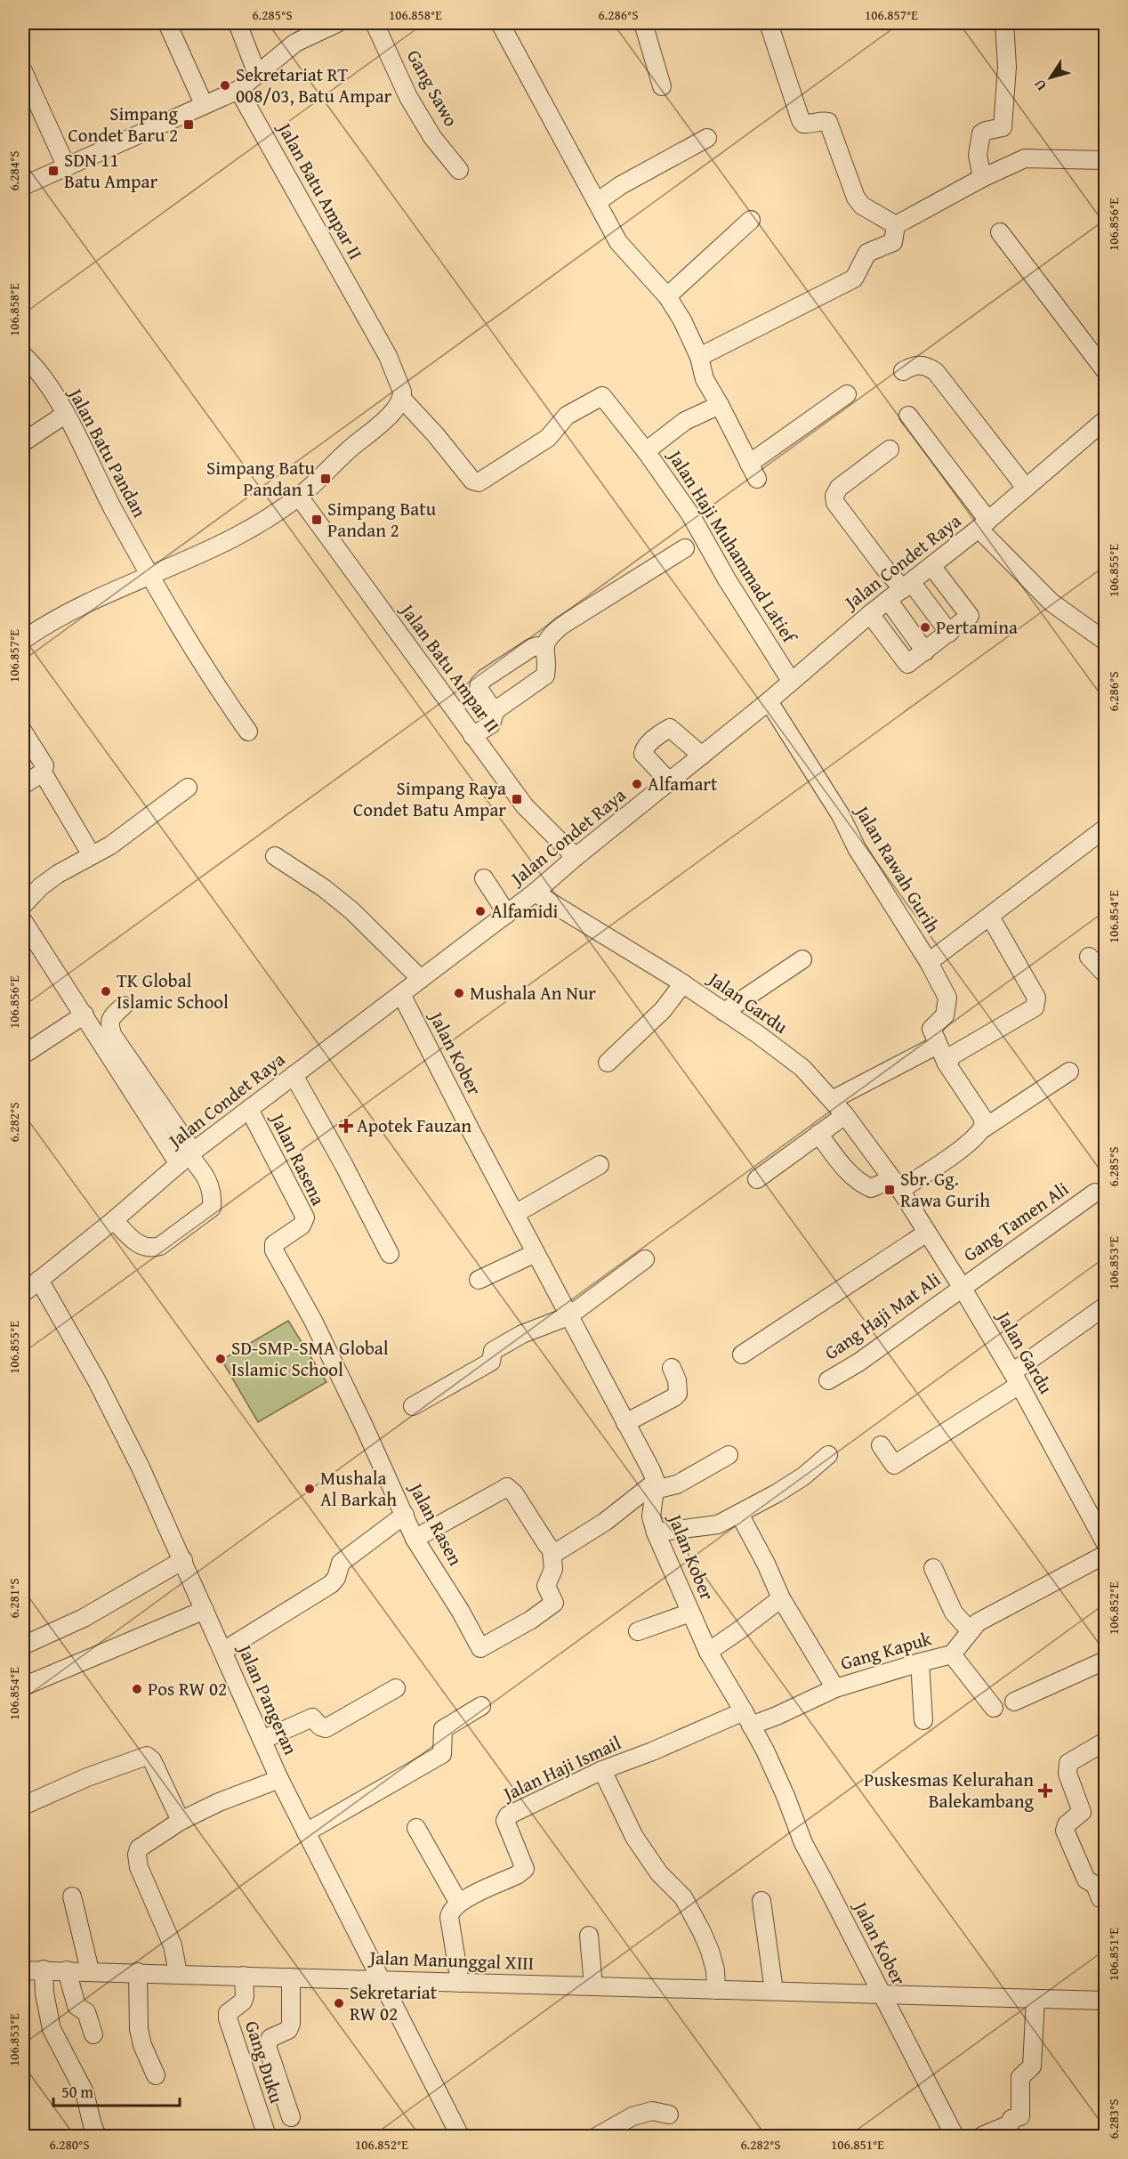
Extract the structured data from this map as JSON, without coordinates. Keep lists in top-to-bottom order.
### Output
{
  "streets": {
    "street": [
      "Gang Sawo",
      "Jalan Batu Ampar II",
      "Jalan Batu Pandan",
      "Jalan Haji Muhammad Latief",
      "Jalan Condet Raya",
      "Jalan Rawah Gurih",
      "Jalan Gardu",
      "Jalan Kober",
      "Jalan Rasena",
      "Gang Tamen Ali",
      "Gang Haji Mat Ali",
      "Jalan Rasen",
      "Gang Kapuk",
      "Jalan Pangeran",
      "Jalan Haji Ismail",
      "Jalan Manunggal XIII",
      "Gang Duku"
    ]
  },
  "crossings": [
    ["Jalan Batu Ampar II", "Jalan Condet Raya"],
    ["Jalan Haji Muhammad Latief", "Jalan Condet Raya"],
    ["Jalan Condet Raya", "Jalan Rawah Gurih"],
    ["Jalan Condet Raya", "Jalan Gardu"],
    ["Jalan Condet Raya", "Jalan Kober"],
    ["Jalan Condet Raya", "Jalan Rasena"],
    ["Jalan Condet Raya", "Jalan Pangeran"],
    ["Jalan Gardu", "Gang Tamen Ali"],
    ["Jalan Gardu", "Gang Haji Mat Ali"],
    ["Jalan Kober", "Gang Kapuk"],
    ["Jalan Kober", "Jalan Haji Ismail"],
    ["Jalan Kober", "Jalan Manunggal XIII"],
    ["Jalan Rasena", "Jalan Rasen"],
    ["Gang Tamen Ali", "Gang Haji Mat Ali"],
    ["Gang Kapuk", "Jalan Haji Ismail"],
    ["Jalan Pangeran", "Jalan Manunggal XIII"],
    ["Jalan Manunggal XIII", "Gang Duku"]
  ],
  "places": {
    "other": [
      "Sekretariat RT 008/03, Batu Ampar",
      "Pertamina",
      "Alfamart",
      "Alfamidi",
      "TK Global Islamic School",
      "Mushala An Nur",
      "SD-SMP-SMA Global Islamic School",
      "Mushala Al Barkah",
      "Pos RW 02",
      "Sekretariat RW 02"
    ],
    "transit": [
      "Simpang Condet Baru 2",
      "SDN 11 Batu Ampar",
      "Simpang Batu Pandan 1",
      "Simpang Batu Pandan 2",
      "Simpang Raya Condet Batu Ampar",
      "Sbr. Gg. Rawa Gurih"
    ],
    "health": ["Apotek Fauzan", "Puskesmas Kelurahan Balekambang"]
  },
  "scale_bar": "50 m",
  "north": "bottom left",
  "coordinates": [
    "6.285°S",
    "106.858°E",
    "6.286°S",
    "106.857°E",
    "6.284°S",
    "106.856°E",
    "106.855°E",
    "106.854°E",
    "6.282°S",
    "106.853°E",
    "6.281°S",
    "106.852°E",
    "106.851°E",
    "6.283°S",
    "6.280°S"
  ]
}
